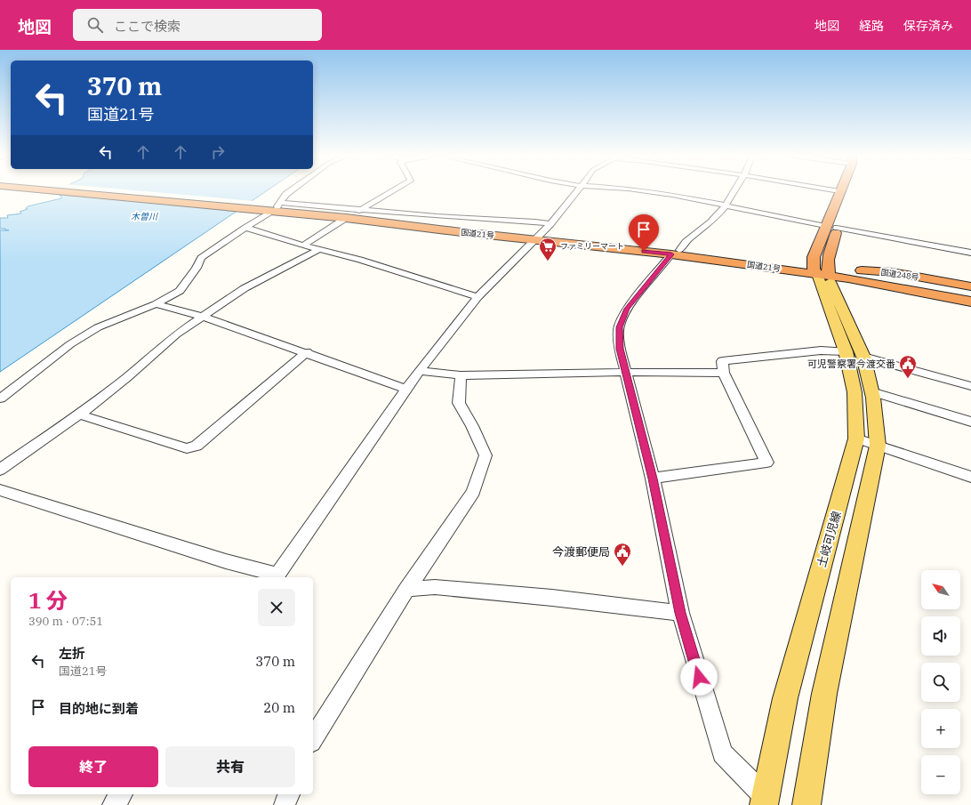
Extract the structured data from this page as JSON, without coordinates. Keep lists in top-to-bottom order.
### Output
{
  "streets": {
    "highway": ["国道21号", "国道248号"],
    "main road": ["土岐可児線"]
  },
  "crossings": [
    ["国道21号", "国道248号"],
    ["国道21号", "土岐可児線"],
    ["国道248号", "土岐可児線"]
  ],
  "water": ["木曽川"],
  "places": {
    "supermarket": ["ファミリーマート"],
    "public building": ["可児警察署今渡交番", "今渡郵便局"]
  },
  "north": "top left",
  "page": {
    "header": "地図",
    "search": "ここで検索",
    "nav": ["地図", "経路", "保存済み"],
    "turn": ["370 m", "国道21号"],
    "map_buttons": ["+", "−"],
    "heading": ["1 分", "390 m · 07:51"],
    "list": [
      {
        "name": "左折",
        "note": "国道21号",
        "value": "370 m"
      },
      {
        "name": "目的地に到着",
        "value": "20 m"
      }
    ],
    "buttons": ["終了", "共有"]
  }
}
